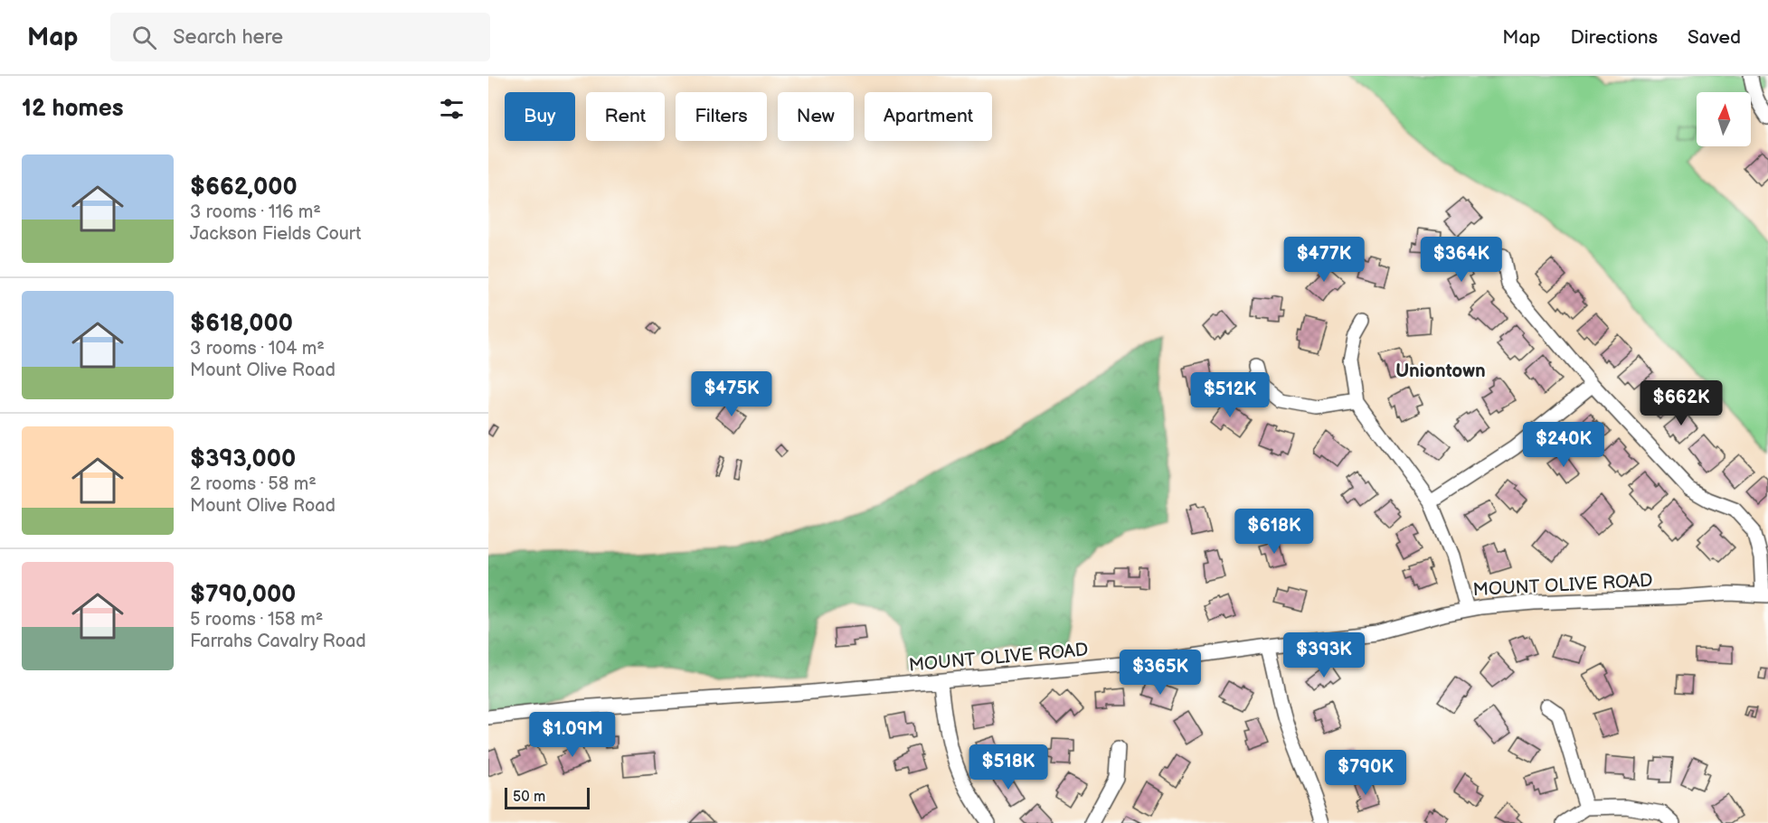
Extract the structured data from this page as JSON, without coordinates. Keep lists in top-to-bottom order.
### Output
{
  "streets": {
    "street": ["MOUNT OLIVE ROAD"]
  },
  "districts": ["Uniontown"],
  "scale_bar": "50 m",
  "north": "top",
  "page": {
    "header": "Map",
    "search": "Search here",
    "nav": ["Map", "Directions", "Saved"],
    "heading": "12 homes",
    "chip": [
      "Buy",
      "Rent",
      "Filters",
      "New",
      "Apartment"
    ],
    "list": [
      {
        "name": "$662,000",
        "note": "3 rooms · 116 m² · Jackson Fields Court"
      },
      {
        "name": "$618,000",
        "note": "3 rooms · 104 m² · Mount Olive Road"
      },
      {
        "name": "$393,000",
        "note": "2 rooms · 58 m² · Mount Olive Road"
      },
      {
        "name": "$790,000",
        "note": "5 rooms · 158 m² · Farrahs Cavalry Road"
      }
    ],
    "price": [
      "$477K",
      "$364K",
      "$475K",
      "$512K",
      "$662K",
      "$240K",
      "$618K",
      "$393K",
      "$365K",
      "$1.09M",
      "$518K",
      "$790K"
    ],
    "scale": "50 m"
  }
}
